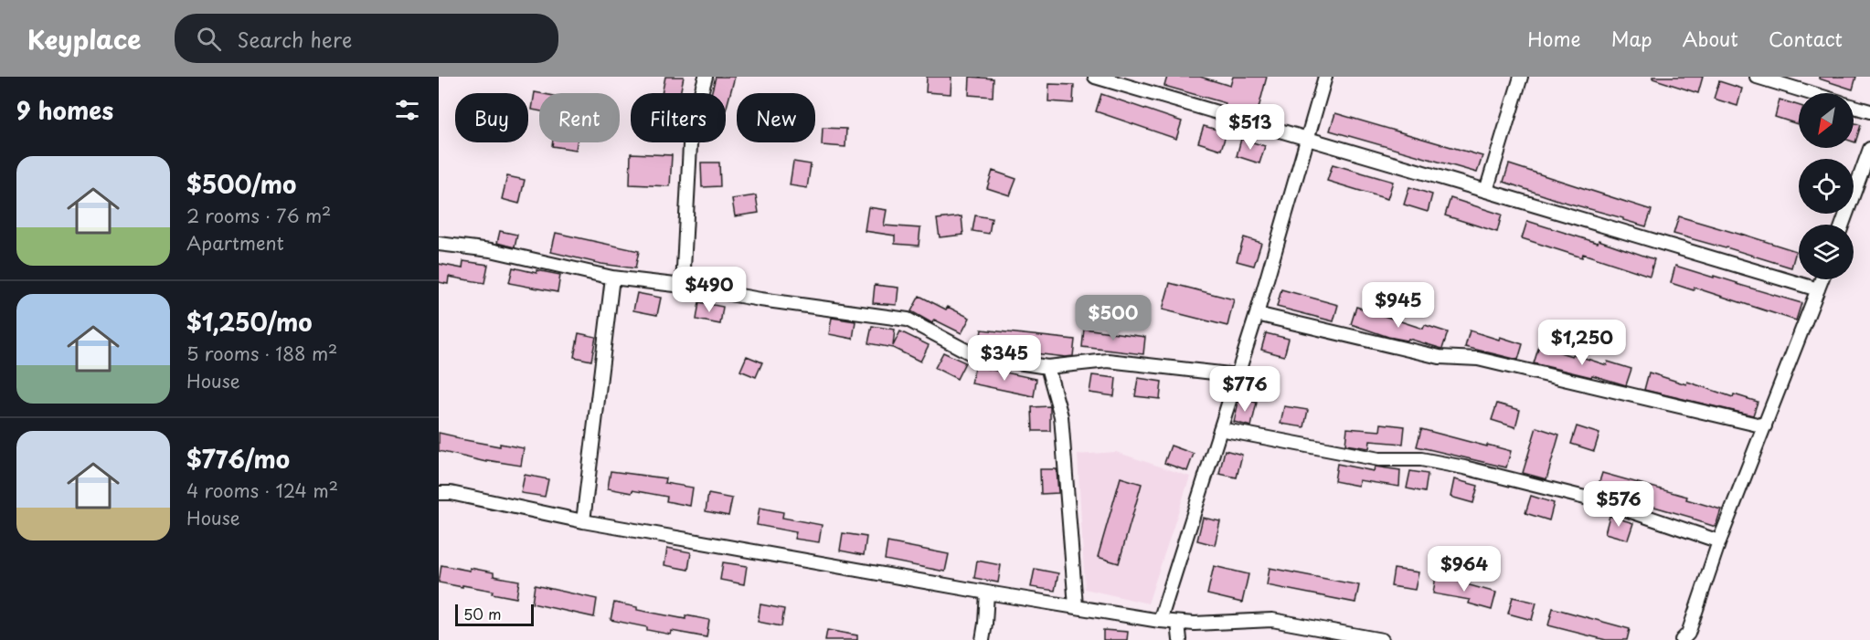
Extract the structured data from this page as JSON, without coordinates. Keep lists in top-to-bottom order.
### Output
{
  "scale_bar": "50 m",
  "north": "bottom left",
  "page": {
    "header": "Keyplace",
    "search": "Search here",
    "nav": [
      "Home",
      "Map",
      "About",
      "Contact"
    ],
    "heading": "9 homes",
    "chip": [
      "Buy",
      "Rent",
      "Filters",
      "New"
    ],
    "price": [
      "$513",
      "$490",
      "$945",
      "$500",
      "$1,250",
      "$345",
      "$776",
      "$576",
      "$964"
    ],
    "list": [
      {
        "name": "$500/mo",
        "note": "2 rooms · 76 m² · Apartment"
      },
      {
        "name": "$1,250/mo",
        "note": "5 rooms · 188 m² · House"
      },
      {
        "name": "$776/mo",
        "note": "4 rooms · 124 m² · House"
      }
    ],
    "scale": "50 m"
  }
}
